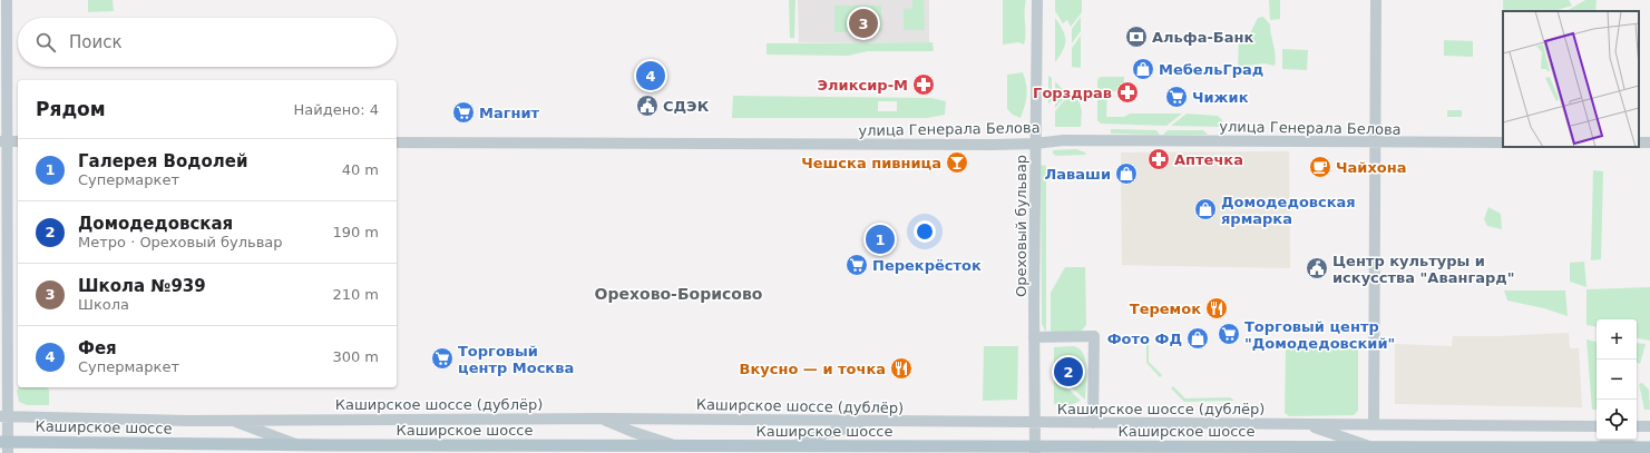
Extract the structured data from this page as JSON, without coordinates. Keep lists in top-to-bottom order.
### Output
{
  "streets": {
    "main road": [
      "улица Генерала Белова",
      "Ореховый бульвар",
      "Каширское шоссе (дублёр)",
      "Каширское шоссе"
    ]
  },
  "crossings": [
    ["улица Генерала Белова", "Ореховый бульвар"],
    ["Ореховый бульвар", "Каширское шоссе (дублёр)"],
    ["Ореховый бульвар", "Каширское шоссе"]
  ],
  "districts": ["Орехово-Борисово"],
  "places": {
    "bank": ["Альфа-Банк"],
    "shop": [
      "МебельГрад",
      "Лаваши",
      "Домодедовская ярмарка",
      "Фото ФД"
    ],
    "pharmacy": ["Эликсир-М", "Горздрав", "Аптечка"],
    "supermarket": [
      "Чижик",
      "Магнит",
      "Перекрёсток",
      "Торговый центр \"Домодедовский\"",
      "Торговый центр Москва"
    ],
    "public building": ["СДЭК", "Центр культуры и искусства \"Авангард\""],
    "bar": ["Чешска пивница"],
    "cafe": ["Чайхона"],
    "restaurant": ["Теремок", "Вкусно — и точка"]
  },
  "page": {
    "pins": [
      "3",
      "4",
      "1",
      "2"
    ],
    "search": "Поиск",
    "heading": ["Рядом", "Найдено: 4"],
    "list": [
      {
        "mark": "1",
        "name": "Галерея Водолей",
        "note": "Супермаркет",
        "value": "40 m"
      },
      {
        "mark": "2",
        "name": "Домодедовская",
        "note": "Метро · Ореховый бульвар",
        "value": "190 m"
      },
      {
        "mark": "3",
        "name": "Школа №939",
        "note": "Школа",
        "value": "210 m"
      },
      {
        "mark": "4",
        "name": "Фея",
        "note": "Супермаркет",
        "value": "300 m"
      }
    ],
    "map_buttons": ["+", "−"]
  }
}
